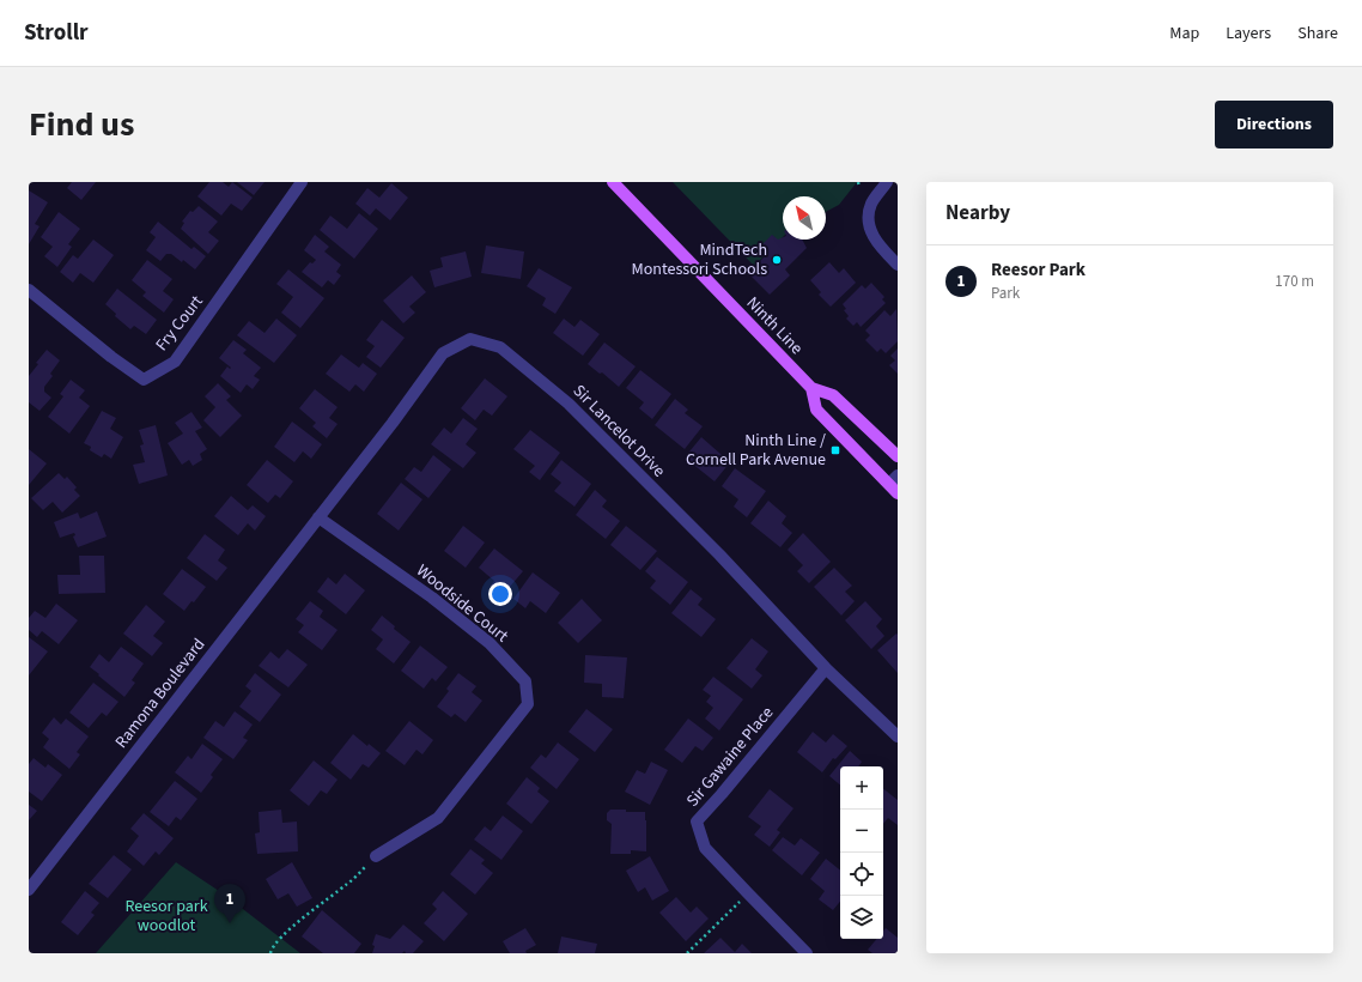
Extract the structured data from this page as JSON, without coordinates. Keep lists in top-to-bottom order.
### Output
{
  "streets": {
    "main road": ["Ninth Line"],
    "street": [
      "Fry Court",
      "Sir Lancelot Drive",
      "Woodside Court",
      "Ramona Boulevard",
      "Sir Gawaine Place"
    ]
  },
  "crossings": [
    ["Sir Lancelot Drive", "Woodside Court"],
    ["Sir Lancelot Drive", "Ramona Boulevard"],
    ["Sir Lancelot Drive", "Sir Gawaine Place"],
    ["Woodside Court", "Ramona Boulevard"]
  ],
  "parks": ["Reesor park woodlot"],
  "places": {
    "other": ["MindTech Montessori Schools"],
    "transit": ["Ninth Line / Cornell Park Avenue"]
  },
  "north": "top left",
  "page": {
    "header": "Strollr",
    "nav": ["Map", "Layers", "Share"],
    "title": "Find us",
    "buttons": "Directions",
    "heading": "Nearby",
    "list": [
      {
        "mark": "1",
        "name": "Reesor Park",
        "note": "Park",
        "value": "170 m"
      }
    ],
    "map_buttons": ["+", "−"],
    "pins": "1"
  }
}
